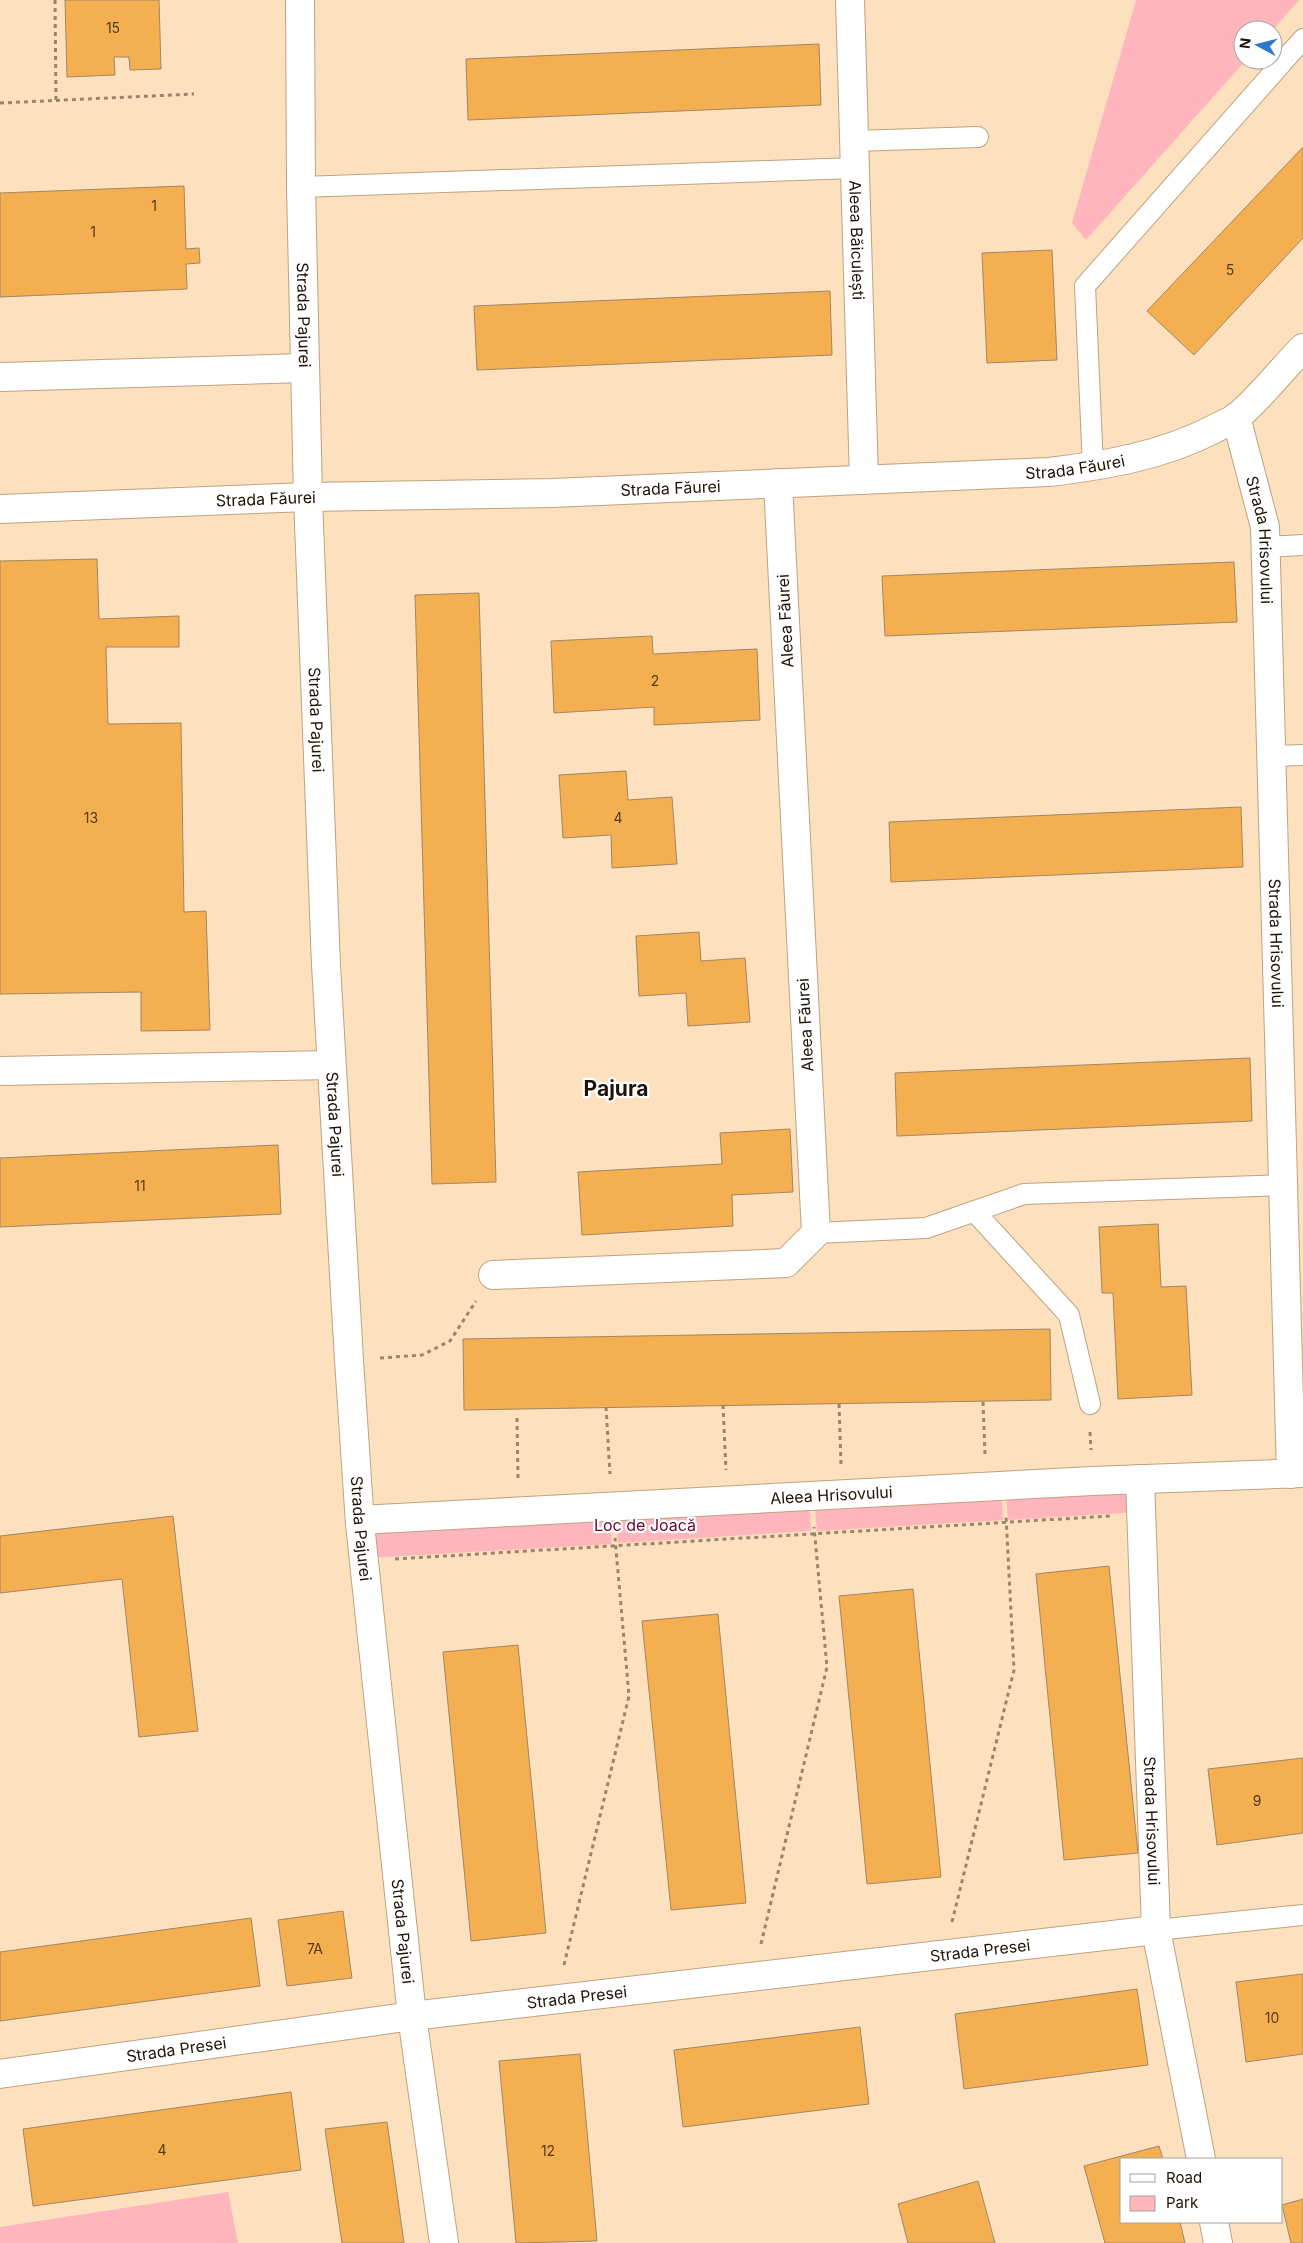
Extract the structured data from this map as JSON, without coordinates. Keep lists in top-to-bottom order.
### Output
{
  "streets": {
    "street": [
      "Aleea Băiculești",
      "Strada Pajurei",
      "Strada Făurei",
      "Strada Hrisovului",
      "Aleea Făurei",
      "Aleea Hrisovului",
      "Strada Presei"
    ]
  },
  "crossings": [
    ["Aleea Băiculești", "Strada Făurei"],
    ["Strada Pajurei", "Strada Făurei"],
    ["Strada Pajurei", "Aleea Hrisovului"],
    ["Strada Pajurei", "Strada Presei"],
    ["Strada Făurei", "Strada Hrisovului"],
    ["Strada Făurei", "Aleea Făurei"],
    ["Strada Hrisovului", "Aleea Hrisovului"],
    ["Strada Hrisovului", "Strada Presei"]
  ],
  "districts": ["Pajura"],
  "parks": ["Loc de Joacă"],
  "house_numbers": [
    "15",
    "1",
    "1",
    "5",
    "2",
    "13",
    "4",
    "11",
    "9",
    "7A",
    "10",
    "4",
    "12"
  ],
  "legend": ["Road", "Park"],
  "north": "left"
}
